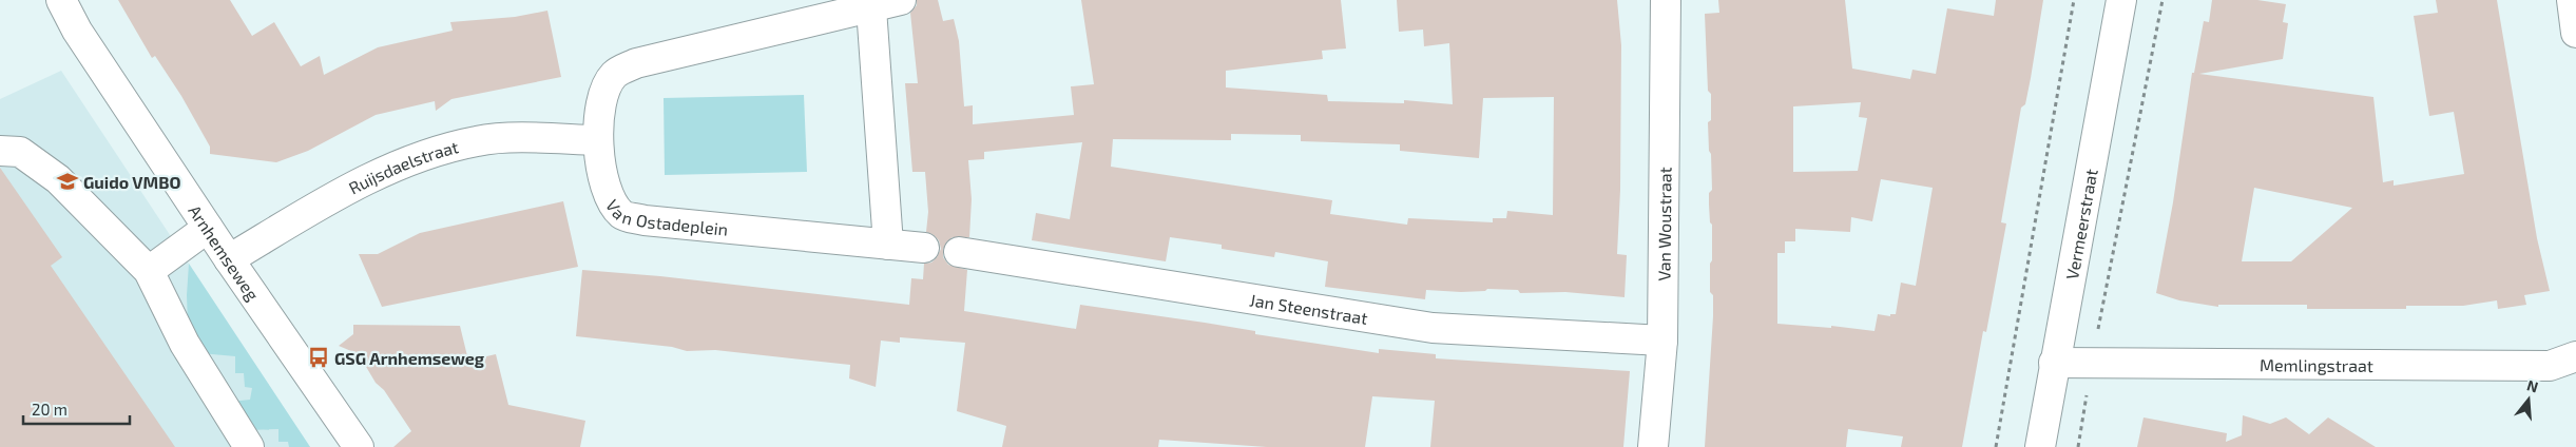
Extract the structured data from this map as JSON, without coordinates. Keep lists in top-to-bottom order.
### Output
{
  "streets": {
    "street": [
      "Ruijsdaelstraat",
      "Van Ostadeplein",
      "Van Woustraat",
      "Vermeerstraat",
      "Arnhemseweg",
      "Jan Steenstraat",
      "Memlingstraat"
    ]
  },
  "crossings": [
    ["Ruijsdaelstraat", "Van Ostadeplein"],
    ["Ruijsdaelstraat", "Arnhemseweg"],
    ["Van Woustraat", "Jan Steenstraat"],
    ["Vermeerstraat", "Memlingstraat"]
  ],
  "places": {
    "school or university": ["Guido VMBO"],
    "bus stop": ["GSG Arnhemseweg"]
  },
  "scale_bar": "20 m",
  "north": "top"
}
